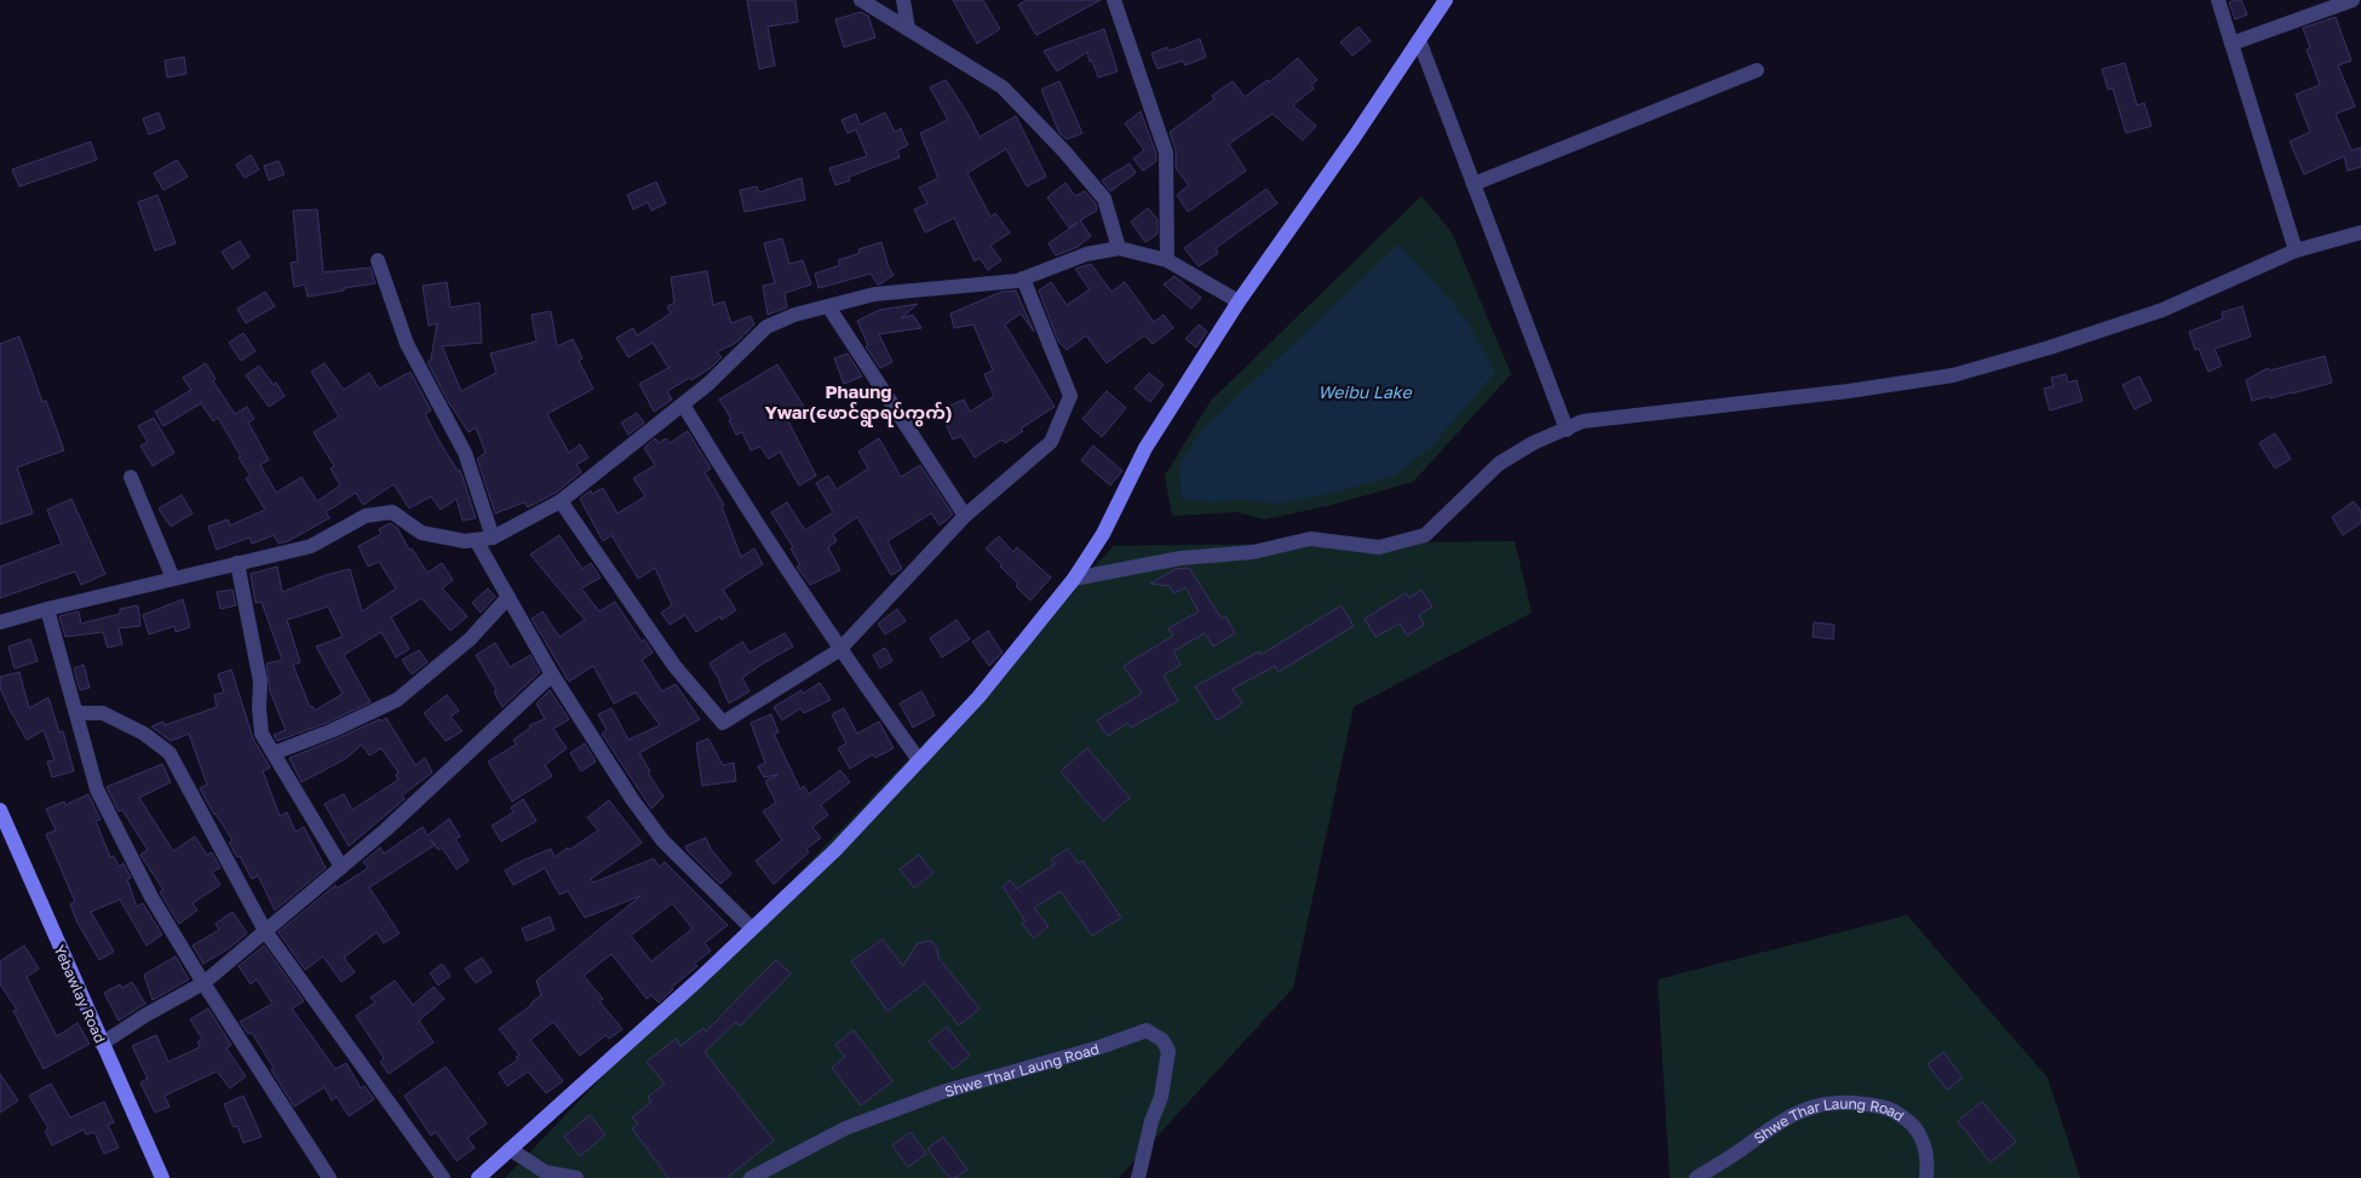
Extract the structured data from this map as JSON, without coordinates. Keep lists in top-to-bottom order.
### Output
{
  "streets": {
    "main road": ["Yebawlay Road"],
    "street": ["Shwe Thar Laung Road"]
  },
  "districts": ["Phaung Ywar(ဖောင်ရွာရပ်ကွက်)"],
  "water": ["Weibu Lake"]
}
